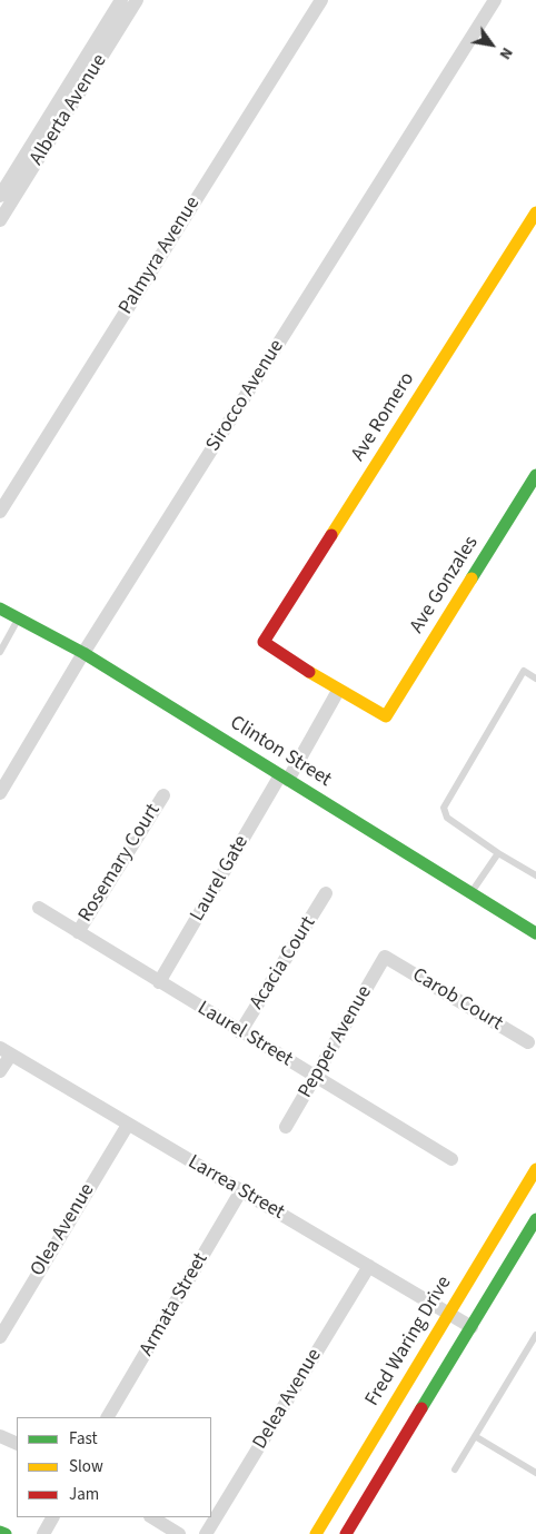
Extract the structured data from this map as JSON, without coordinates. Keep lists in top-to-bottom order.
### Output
{
  "streets": {
    "street": [
      "Alberta Avenue",
      "Palmyra Avenue",
      "Sirocco Avenue",
      "Ave Romero",
      "Ave Gonzales",
      "Clinton Street",
      "Rosemary Court",
      "Laurel Gate",
      "Acacia Court",
      "Carob Court",
      "Laurel Street",
      "Pepper Avenue",
      "Larrea Street",
      "Olea Avenue",
      "Armata Street",
      "Fred Waring Drive",
      "Delea Avenue"
    ]
  },
  "crossings": [
    ["Sirocco Avenue", "Clinton Street"],
    ["Ave Romero", "Ave Gonzales"],
    ["Ave Romero", "Laurel Gate"],
    ["Ave Gonzales", "Laurel Gate"],
    ["Clinton Street", "Laurel Gate"],
    ["Rosemary Court", "Laurel Street"],
    ["Laurel Gate", "Laurel Street"],
    ["Acacia Court", "Laurel Street"],
    ["Carob Court", "Pepper Avenue"],
    ["Laurel Street", "Pepper Avenue"],
    ["Larrea Street", "Olea Avenue"],
    ["Larrea Street", "Armata Street"],
    ["Larrea Street", "Fred Waring Drive"],
    ["Larrea Street", "Delea Avenue"]
  ],
  "legend": ["Fast", "Slow", "Jam"],
  "north": "bottom right"
}
